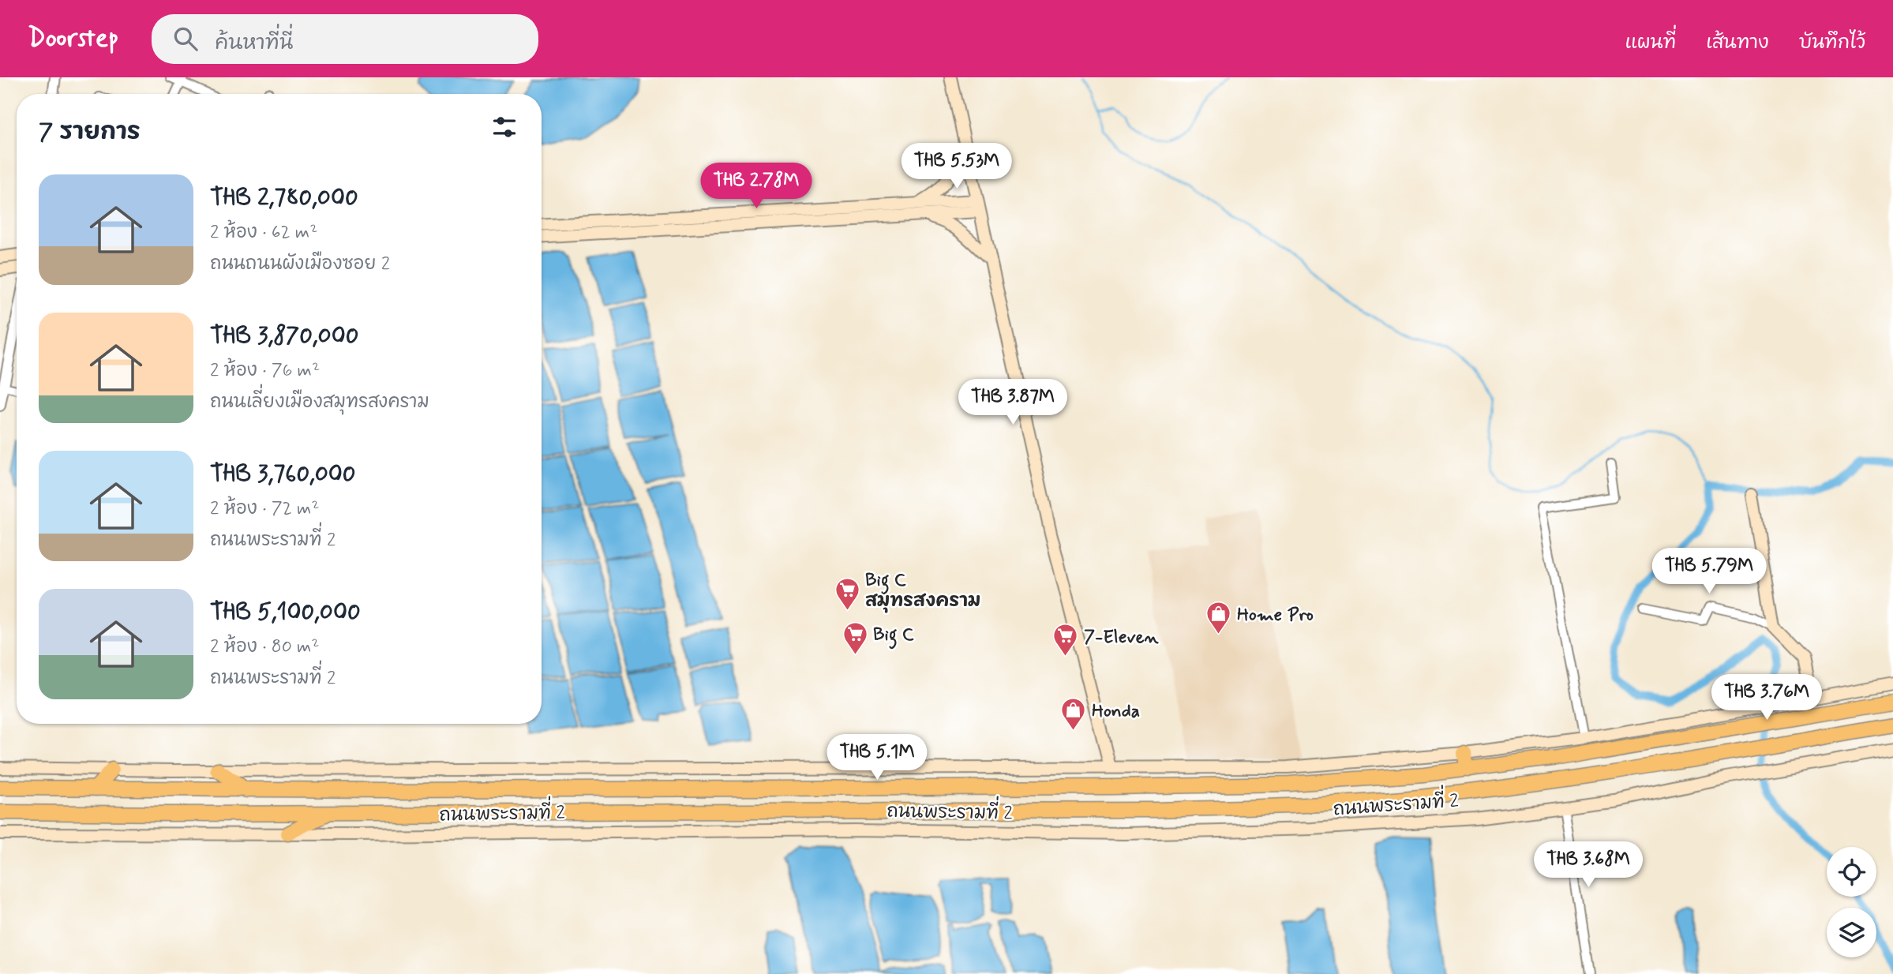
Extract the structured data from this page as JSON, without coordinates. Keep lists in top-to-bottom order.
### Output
{
  "streets": {
    "highway": ["ถนนพระรามที่ 2"]
  },
  "places": {
    "supermarket": ["Big C สมุทรสงคราม", "Big C", "7-Eleven"],
    "shop": ["Home Pro", "Honda"]
  },
  "page": {
    "header": "Doorstep",
    "search": "ค้นหาที่นี่",
    "nav": ["แผนที่", "เส้นทาง", "บันทึกไว้"],
    "heading": "7 รายการ",
    "price": [
      "THB 5.53M",
      "THB 2.78M",
      "THB 3.87M",
      "THB 5.79M",
      "THB 3.76M",
      "THB 5.1M",
      "THB 3.68M"
    ],
    "list": [
      {
        "name": "THB 2,780,000",
        "note": "2 ห้อง · 62 m² · ถนนถนนผังเมืองซอย 2"
      },
      {
        "name": "THB 3,870,000",
        "note": "2 ห้อง · 76 m² · ถนนเลี่ยงเมืองสมุทรสงคราม"
      },
      {
        "name": "THB 3,760,000",
        "note": "2 ห้อง · 72 m² · ถนนพระรามที่ 2"
      },
      {
        "name": "THB 5,100,000",
        "note": "2 ห้อง · 80 m² · ถนนพระรามที่ 2"
      }
    ]
  }
}
